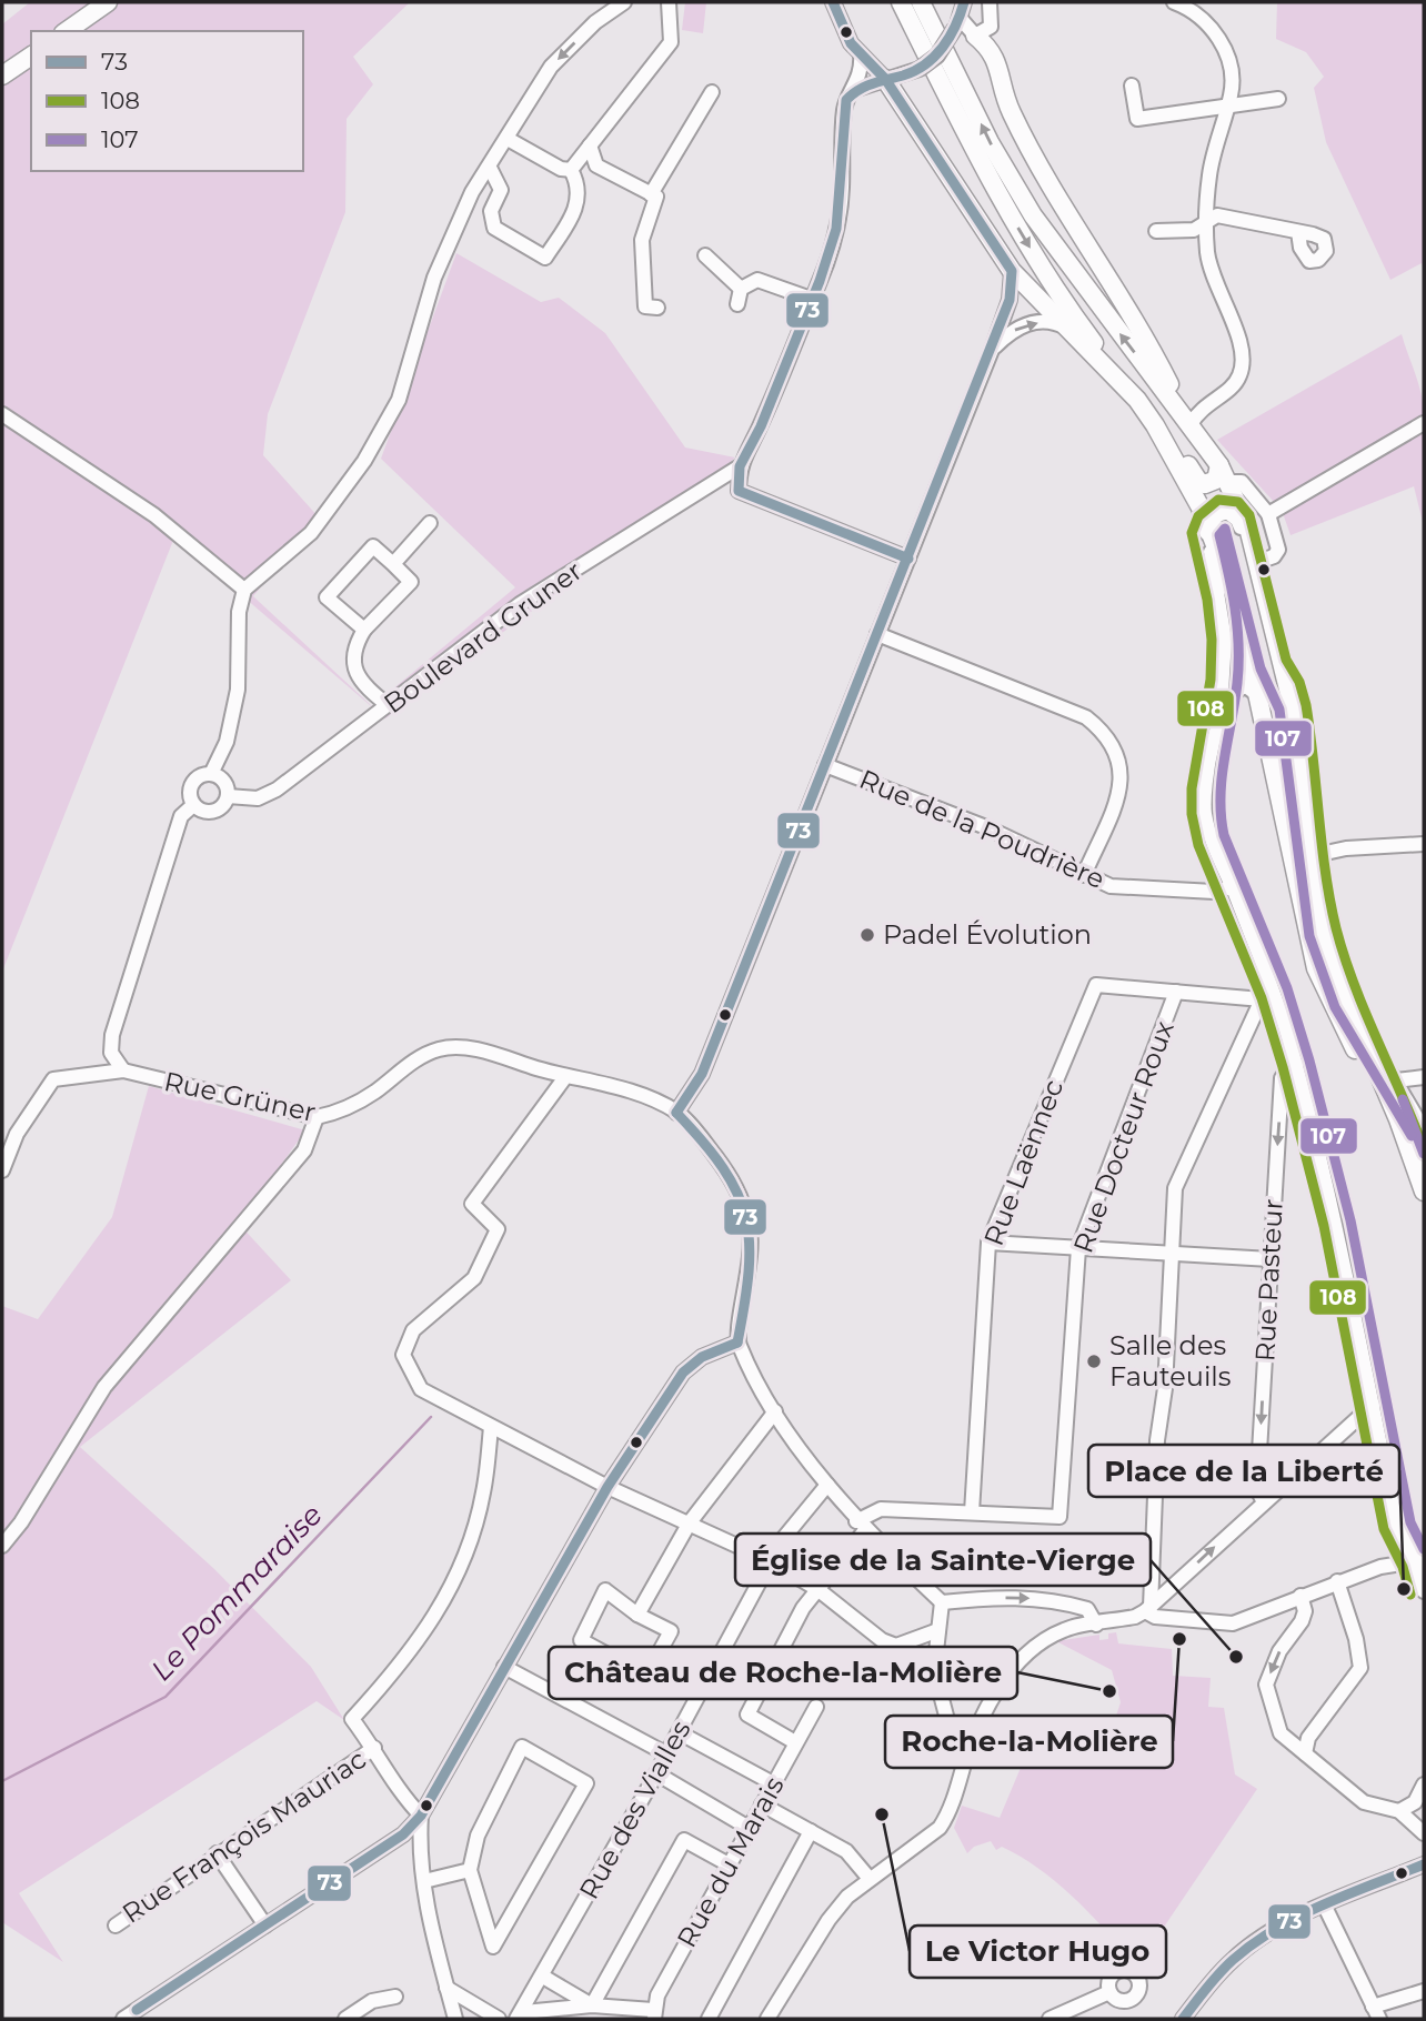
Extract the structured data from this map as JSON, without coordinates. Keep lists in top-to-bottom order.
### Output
{
  "streets": {
    "street": [
      "Boulevard Gruner",
      "Rue de la Poudrière",
      "Rue Grüner",
      "Rue Docteur Roux",
      "Rue Laënnec",
      "Rue Pasteur",
      "Rue des Vialles",
      "Rue François Mauriac",
      "Rue du Marais"
    ]
  },
  "crossings": [
    ["Rue Docteur Roux", "Rue Laënnec"]
  ],
  "water": ["Le Pommaraise"],
  "places": [
    "Padel Évolution",
    "Salle des Fauteuils",
    "Place de la Liberté",
    "Roche-la-Molière",
    "Église de la Sainte-Vierge",
    "Château de Roche-la-Molière",
    "Le Victor Hugo"
  ],
  "lines": ["transit line 73", "transit line 108", "transit line 107"],
  "legend": ["73", "108", "107"]
}
